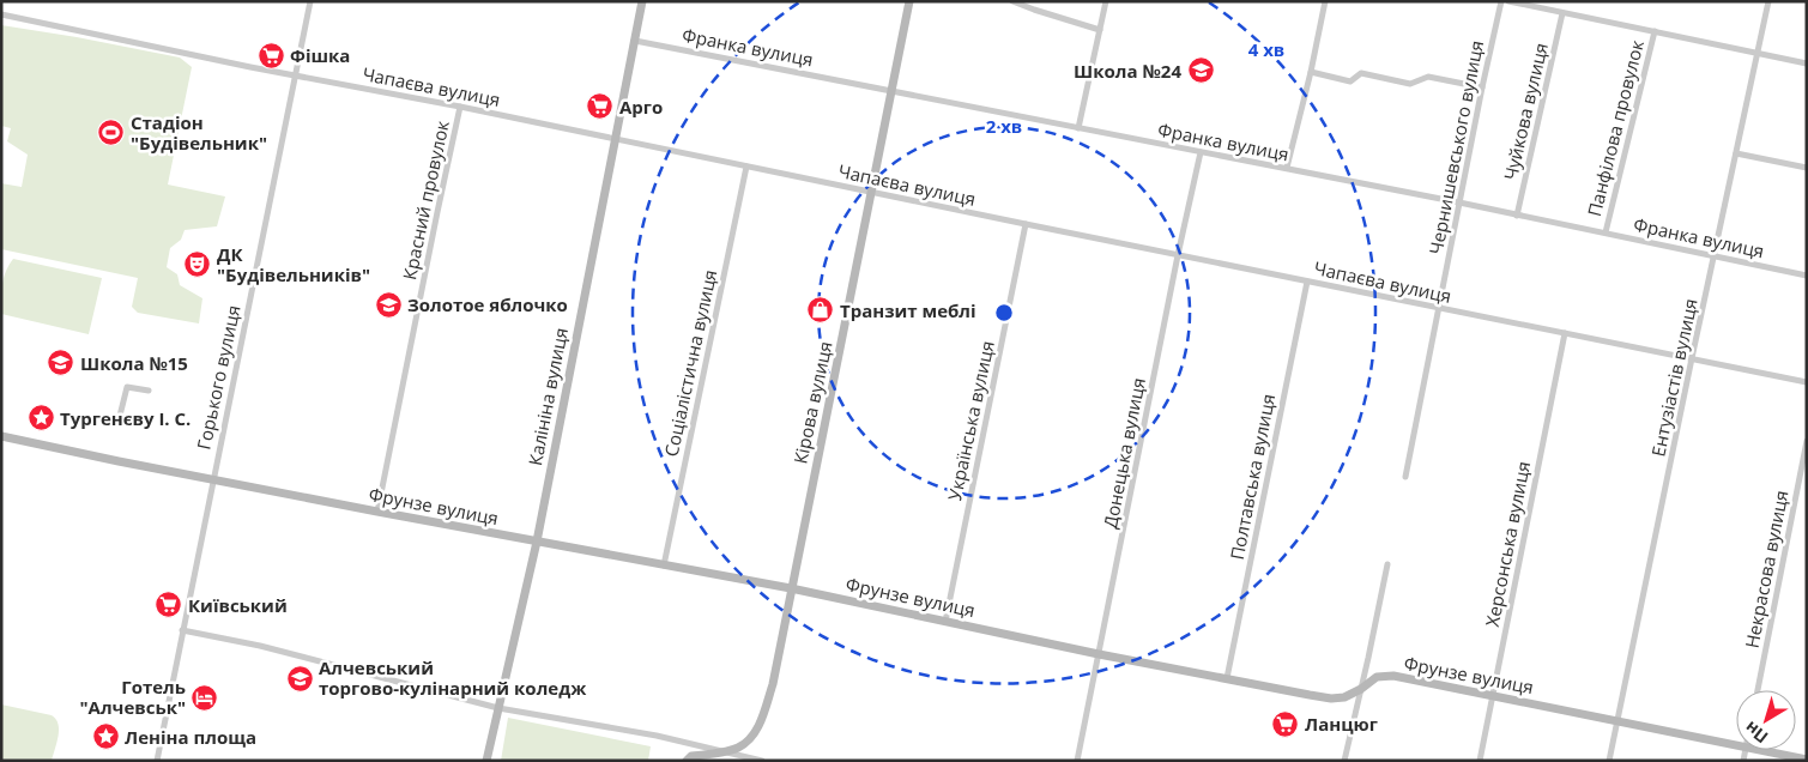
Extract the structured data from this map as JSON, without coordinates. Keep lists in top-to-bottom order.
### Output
{
  "streets": {
    "street": [
      "Франка вулиця",
      "Чапаєва вулиця",
      "Чуйкова вулиця",
      "Панфілова провулок",
      "Чернишевського вулиця",
      "Красний провулок",
      "Соціалістична вулиця",
      "Горького вулиця",
      "Ентузіастів вулиця",
      "Калініна вулиця",
      "Кірова вулиця",
      "Українська вулиця",
      "Донецька вулиця",
      "Полтавська вулиця",
      "Фрунзе вулиця",
      "Херсонська вулиця",
      "Некрасова вулиця"
    ]
  },
  "crossings": [
    ["Франка вулиця", "Чуйкова вулиця"],
    ["Франка вулиця", "Панфілова провулок"],
    ["Франка вулиця", "Чернишевського вулиця"],
    ["Франка вулиця", "Ентузіастів вулиця"],
    ["Франка вулиця", "Калініна вулиця"],
    ["Франка вулиця", "Кірова вулиця"],
    ["Франка вулиця", "Донецька вулиця"],
    ["Чапаєва вулиця", "Чернишевського вулиця"],
    ["Чапаєва вулиця", "Красний провулок"],
    ["Чапаєва вулиця", "Соціалістична вулиця"],
    ["Чапаєва вулиця", "Горького вулиця"],
    ["Чапаєва вулиця", "Ентузіастів вулиця"],
    ["Чапаєва вулиця", "Калініна вулиця"],
    ["Чапаєва вулиця", "Кірова вулиця"],
    ["Чапаєва вулиця", "Українська вулиця"],
    ["Чапаєва вулиця", "Донецька вулиця"],
    ["Чапаєва вулиця", "Полтавська вулиця"],
    ["Чапаєва вулиця", "Херсонська вулиця"],
    ["Красний провулок", "Фрунзе вулиця"],
    ["Соціалістична вулиця", "Фрунзе вулиця"],
    ["Горького вулиця", "Фрунзе вулиця"],
    ["Ентузіастів вулиця", "Фрунзе вулиця"],
    ["Калініна вулиця", "Фрунзе вулиця"],
    ["Кірова вулиця", "Фрунзе вулиця"],
    ["Українська вулиця", "Фрунзе вулиця"],
    ["Донецька вулиця", "Фрунзе вулиця"],
    ["Полтавська вулиця", "Фрунзе вулиця"],
    ["Фрунзе вулиця", "Херсонська вулиця"]
  ],
  "places": {
    "supermarket": [
      "Фішка",
      "Арго",
      "Київський",
      "Ланцюг"
    ],
    "school or university": [
      "Школа №24",
      "Золотое яблочко",
      "Школа №15",
      "Алчевський торгово-кулінарний коледж"
    ],
    "sports": ["Стадіон \"Будівельник\""],
    "theatre": ["ДК \"Будівельників\""],
    "shop": ["Транзит меблі"],
    "place": ["Тургенєву І. С.", "Леніна площа"],
    "hotel": ["Готель \"Алчевськ\""]
  },
  "north": "bottom left",
  "rings": ["4 хв", "2 хв"]
}
